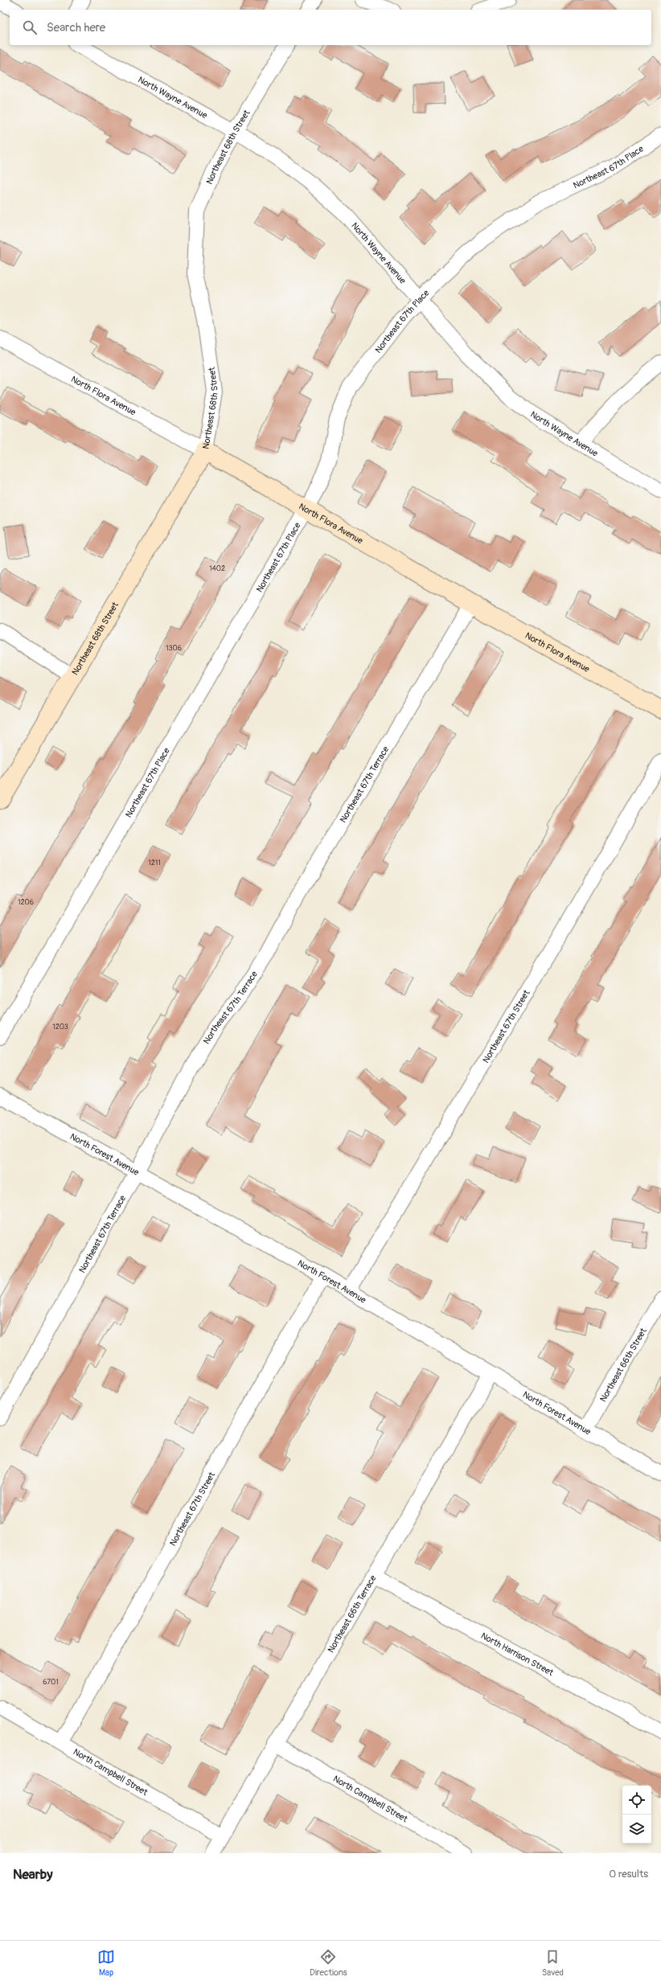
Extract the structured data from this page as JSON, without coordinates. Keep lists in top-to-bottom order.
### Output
{
  "streets": {
    "street": [
      "North Wayne Avenue",
      "Northeast 68th Street",
      "Northeast 67th Place",
      "North Flora Avenue",
      "Northeast 67th Terrace",
      "Northeast 67th Street",
      "North Forest Avenue",
      "Northeast 66th Street",
      "Northeast 66th Terrace",
      "North Harrison Street",
      "North Campbell Street"
    ]
  },
  "crossings": [
    ["North Wayne Avenue", "Northeast 68th Street"],
    ["North Wayne Avenue", "Northeast 67th Place"],
    ["Northeast 68th Street", "North Flora Avenue"],
    ["Northeast 67th Place", "North Flora Avenue"],
    ["North Flora Avenue", "Northeast 67th Terrace"],
    ["Northeast 67th Terrace", "North Forest Avenue"],
    ["Northeast 67th Street", "North Forest Avenue"],
    ["Northeast 67th Street", "North Campbell Street"],
    ["North Forest Avenue", "Northeast 66th Street"],
    ["North Forest Avenue", "Northeast 66th Terrace"],
    ["Northeast 66th Terrace", "North Harrison Street"],
    ["Northeast 66th Terrace", "North Campbell Street"]
  ],
  "house_numbers": [
    "1402",
    "1306",
    "1211",
    "1206",
    "1203",
    "6701"
  ],
  "page": {
    "search": "Search here",
    "heading": ["Nearby", "0 results"],
    "nav": ["Map", "Directions", "Saved"]
  }
}
